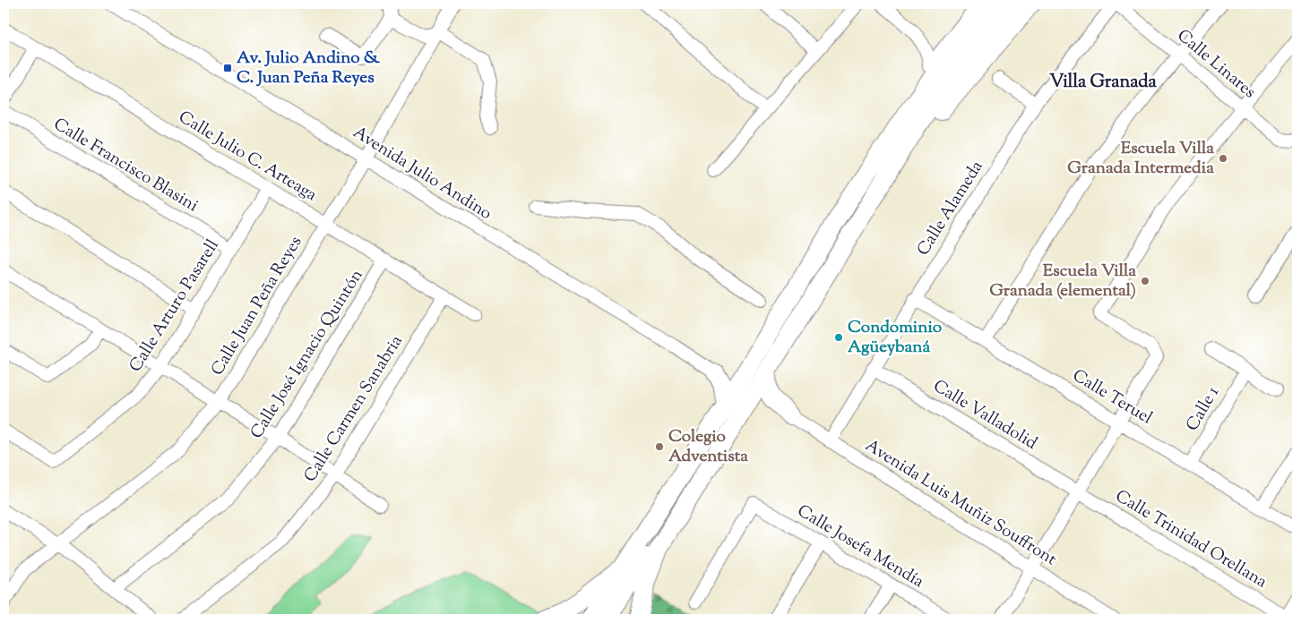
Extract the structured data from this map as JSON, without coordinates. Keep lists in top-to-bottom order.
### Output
{
  "streets": {
    "street": [
      "Calle Linares",
      "Calle Julio C. Arteaga",
      "Calle Francisco Blasini",
      "Avenida Julio Andino",
      "Calle Alameda",
      "Calle Arturo Pasarell",
      "Calle Juan Peña Reyes",
      "Calle José Ignacio Quintón",
      "Calle Teruel",
      "Calle Carmen Sanabria",
      "Calle 1",
      "Calle Valladolid",
      "Avenida Luis Muñiz Souffront",
      "Calle Trinidad Orellana",
      "Calle Josefa Mendía"
    ]
  },
  "crossings": [
    ["Calle Linares", "Calle Alameda"],
    ["Calle Julio C. Arteaga", "Calle Arturo Pasarell"],
    ["Calle Julio C. Arteaga", "Calle Juan Peña Reyes"],
    ["Calle Julio C. Arteaga", "Calle José Ignacio Quintón"],
    ["Calle Julio C. Arteaga", "Calle Carmen Sanabria"],
    ["Calle Francisco Blasini", "Calle Arturo Pasarell"],
    ["Avenida Julio Andino", "Calle Juan Peña Reyes"],
    ["Calle Alameda", "Calle Teruel"],
    ["Calle Alameda", "Calle Valladolid"],
    ["Calle Alameda", "Avenida Luis Muñiz Souffront"],
    ["Calle Teruel", "Calle 1"],
    ["Calle Valladolid", "Calle Trinidad Orellana"]
  ],
  "districts": ["Villa Granada"],
  "places": {
    "transit": ["Av. Julio Andino & C. Juan Peña Reyes"],
    "other": [
      "Escuela Villa Granada Intermedia",
      "Escuela Villa Granada (elemental)",
      "Condominio Agüeybaná",
      "Colegio Adventista"
    ]
  }
}
